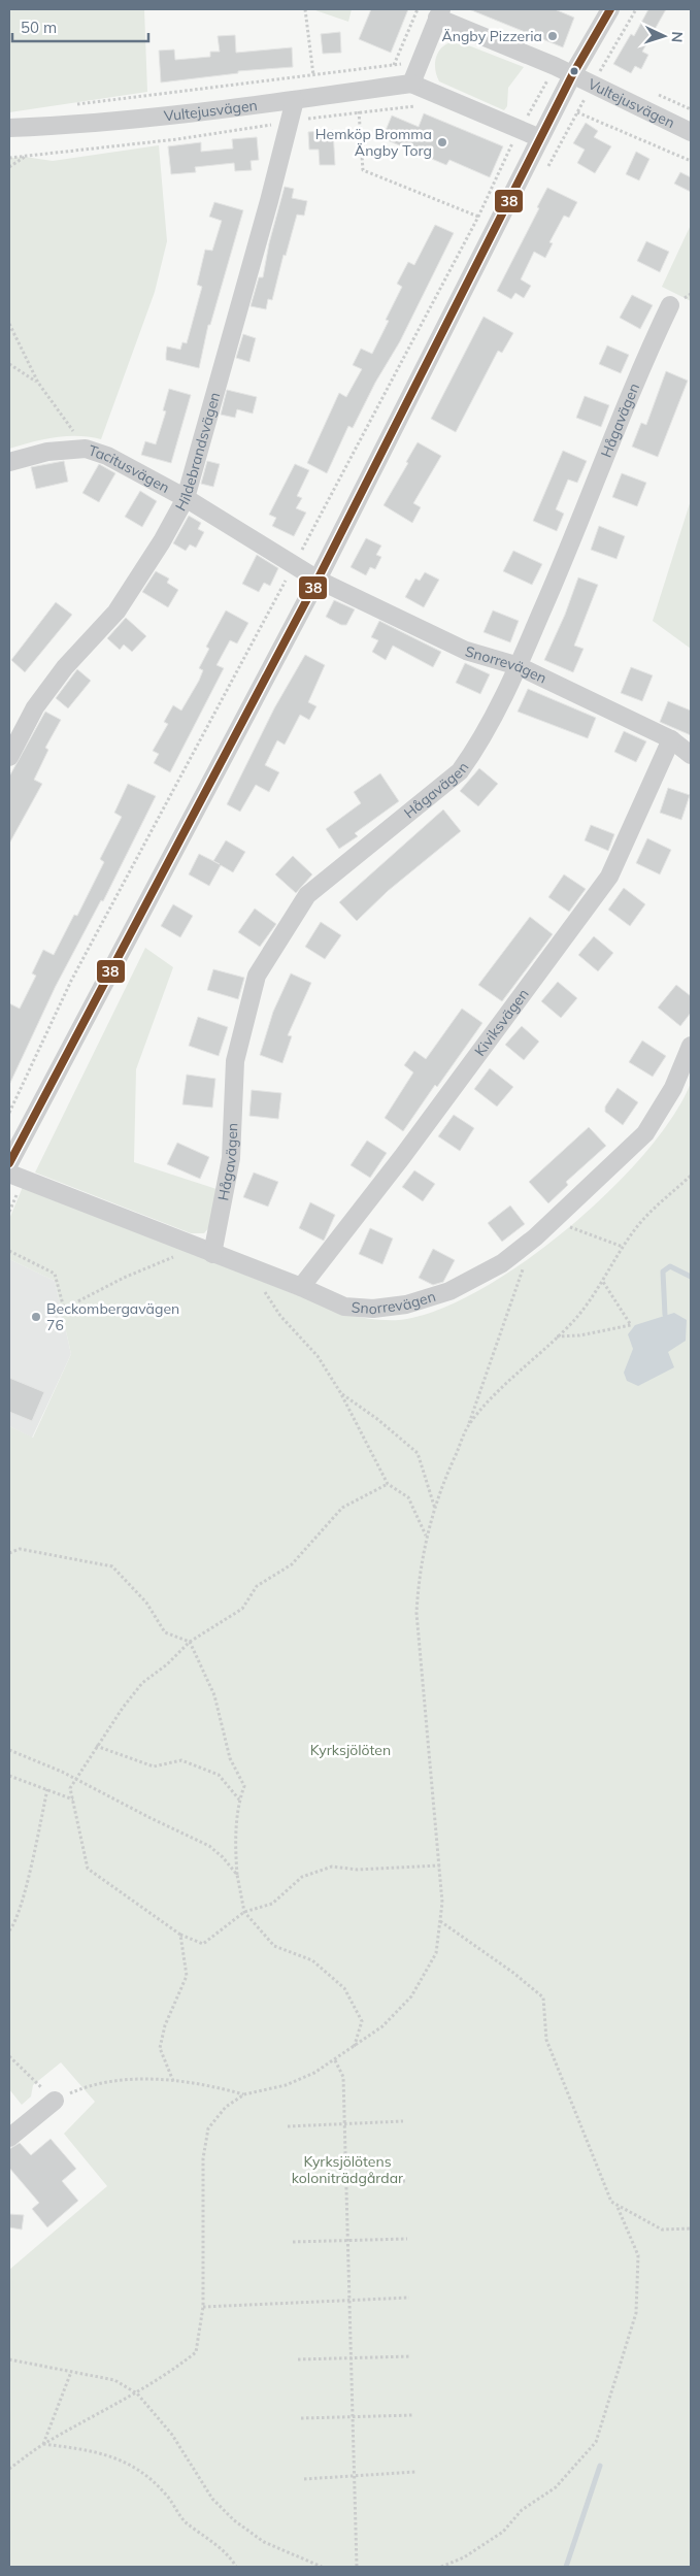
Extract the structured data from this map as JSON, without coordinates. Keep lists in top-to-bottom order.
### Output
{
  "streets": {
    "street": [
      "Vultejusvägen",
      "Hågavägen",
      "Hildebrandsvägen",
      "Tacitusvägen",
      "Snorrevägen",
      "Kiviksvägen"
    ]
  },
  "crossings": [
    ["Vultejusvägen", "Hildebrandsvägen"],
    ["Hågavägen", "Snorrevägen"],
    ["Hildebrandsvägen", "Tacitusvägen"],
    ["Tacitusvägen", "Snorrevägen"],
    ["Snorrevägen", "Kiviksvägen"]
  ],
  "parks": ["Kyrksjölöten", "Kyrksjölötens koloniträdgårdar"],
  "places": ["Ängby Pizzeria", "Hemköp Bromma Ängby Torg", "Beckombergavägen 76"],
  "lines": ["transit line 38"],
  "scale_bar": "50 m",
  "north": "right"
}
